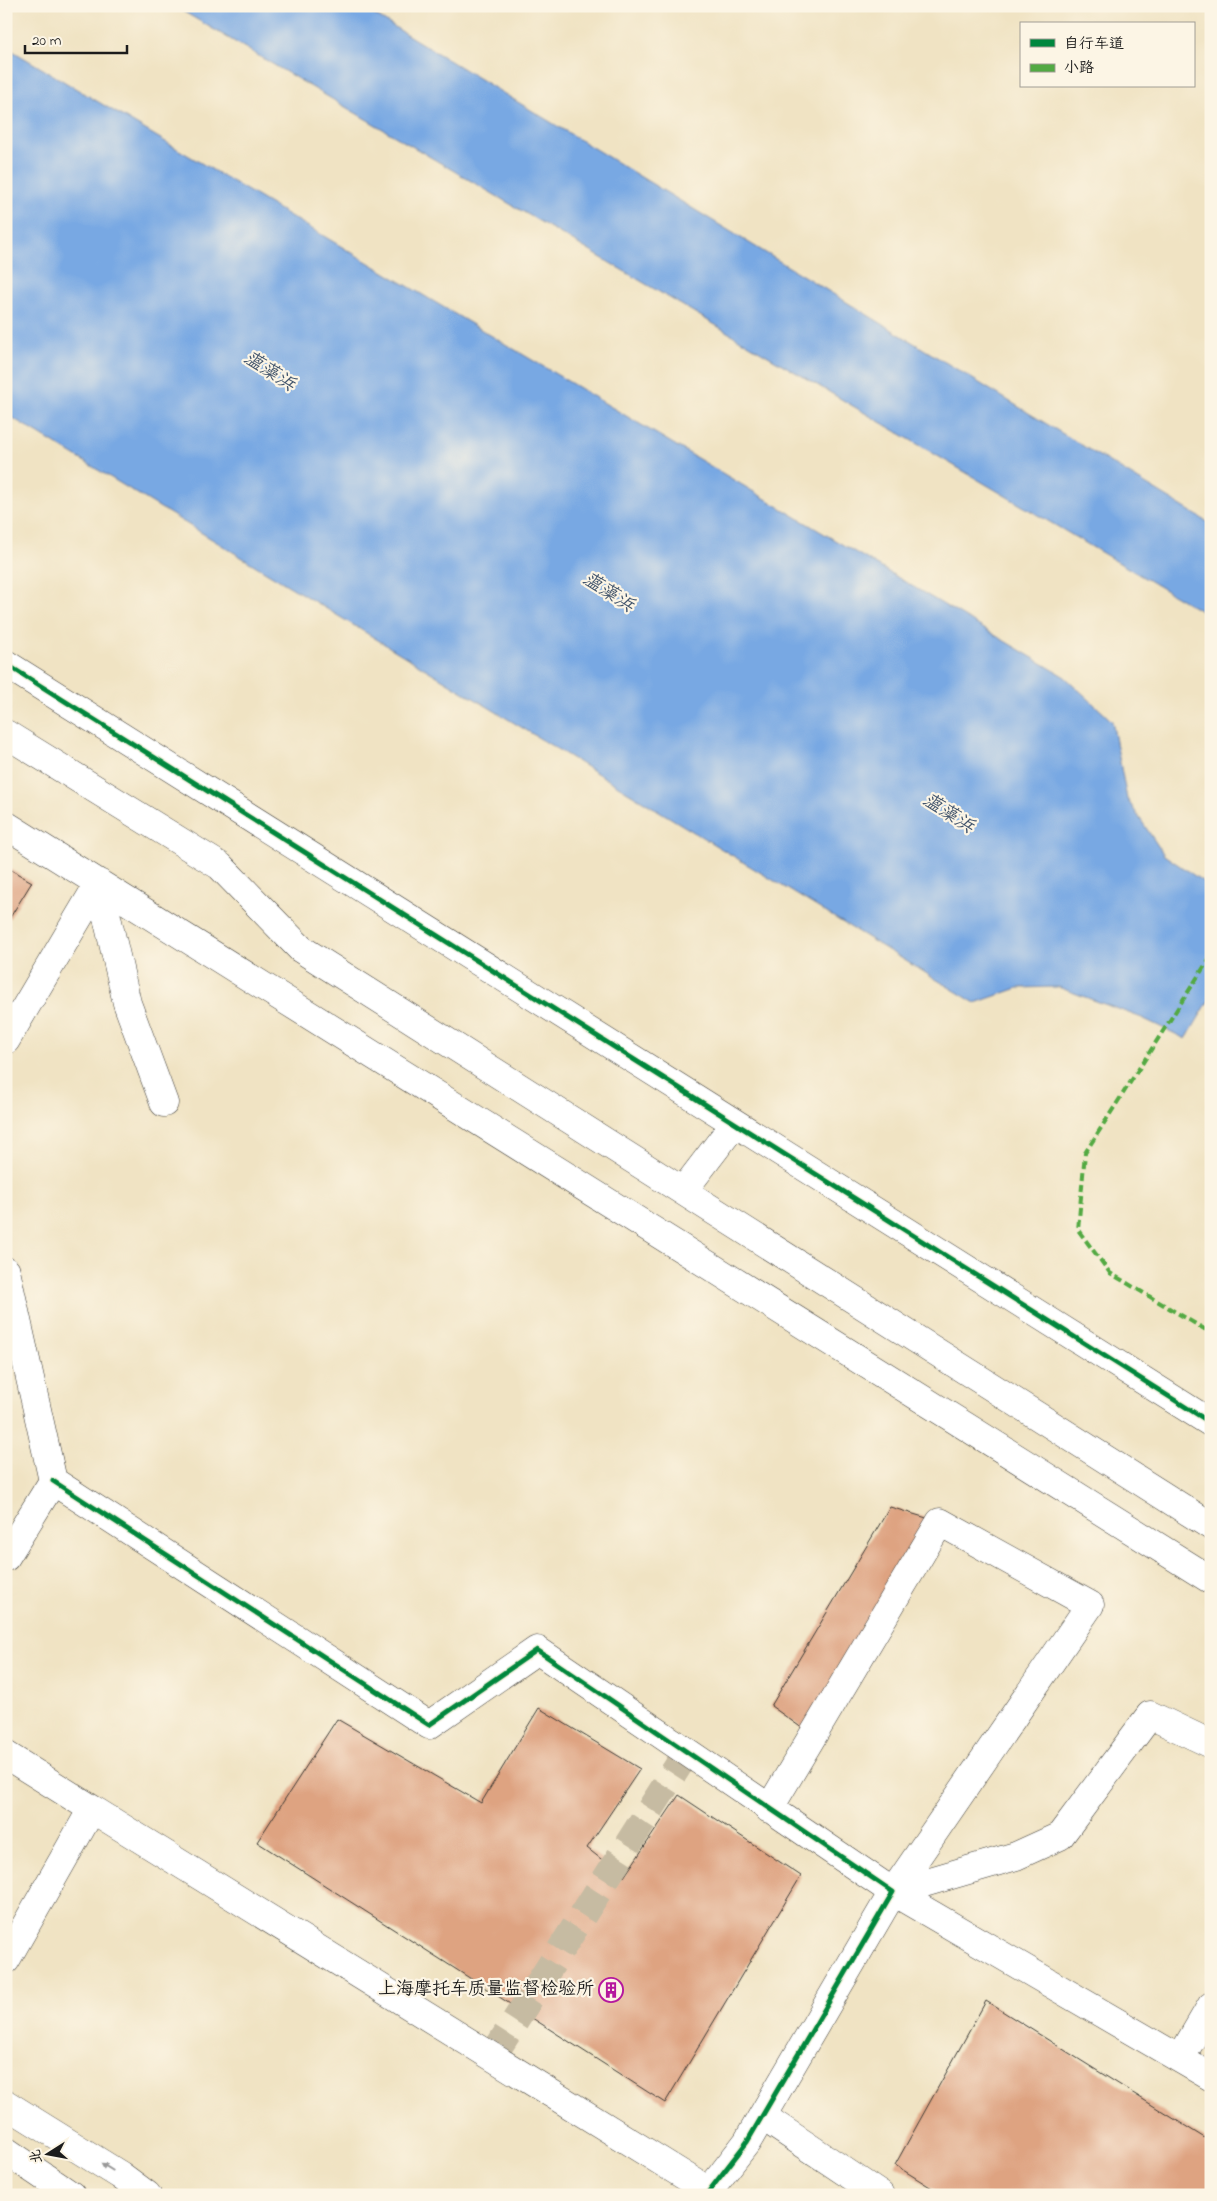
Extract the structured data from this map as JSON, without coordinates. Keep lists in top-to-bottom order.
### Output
{
  "water": ["蕰藻浜"],
  "places": {
    "building": ["上海摩托车质量监督检验所"]
  },
  "legend": ["自行车道", "小路"],
  "scale_bar": "20 m",
  "north": "left"
}
